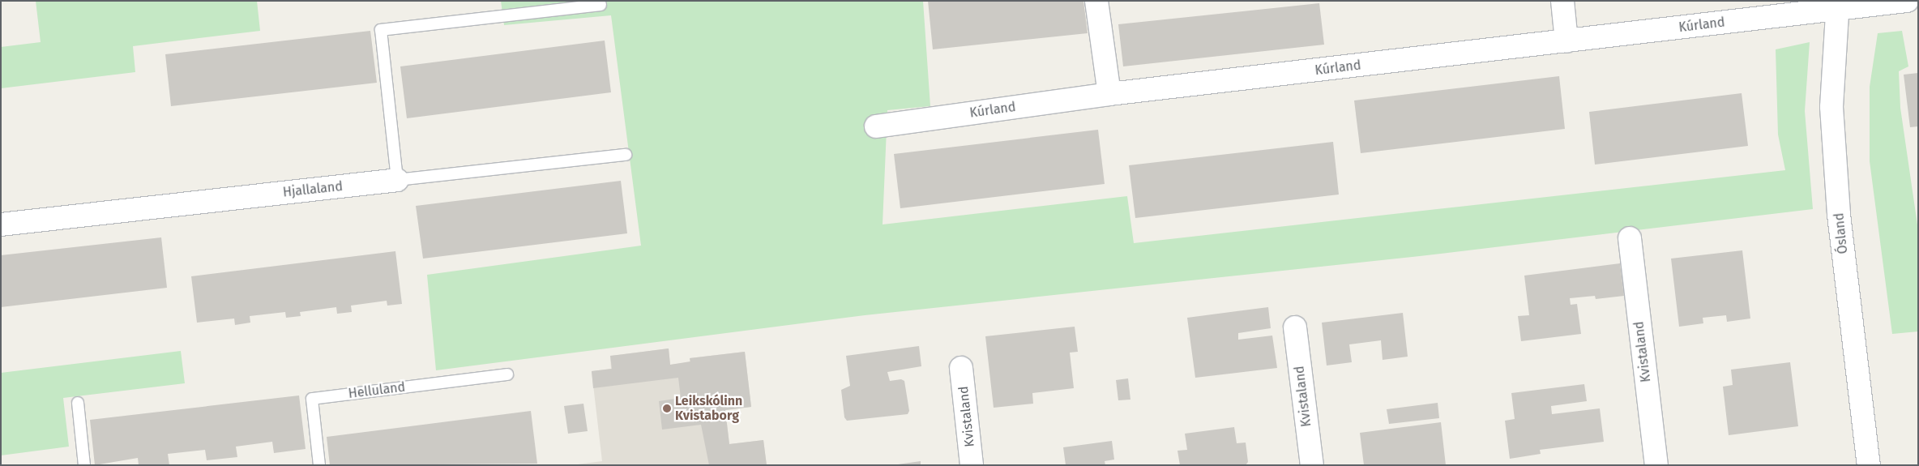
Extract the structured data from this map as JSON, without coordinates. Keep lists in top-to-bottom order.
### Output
{
  "streets": {
    "street": [
      "Kúrland",
      "Hjallaland",
      "Ósland",
      "Kvistaland"
    ],
    "lane": ["Helluland"]
  },
  "crossings": [
    ["Kúrland", "Ósland"]
  ],
  "places": ["Leikskólinn Kvistaborg"]
}
